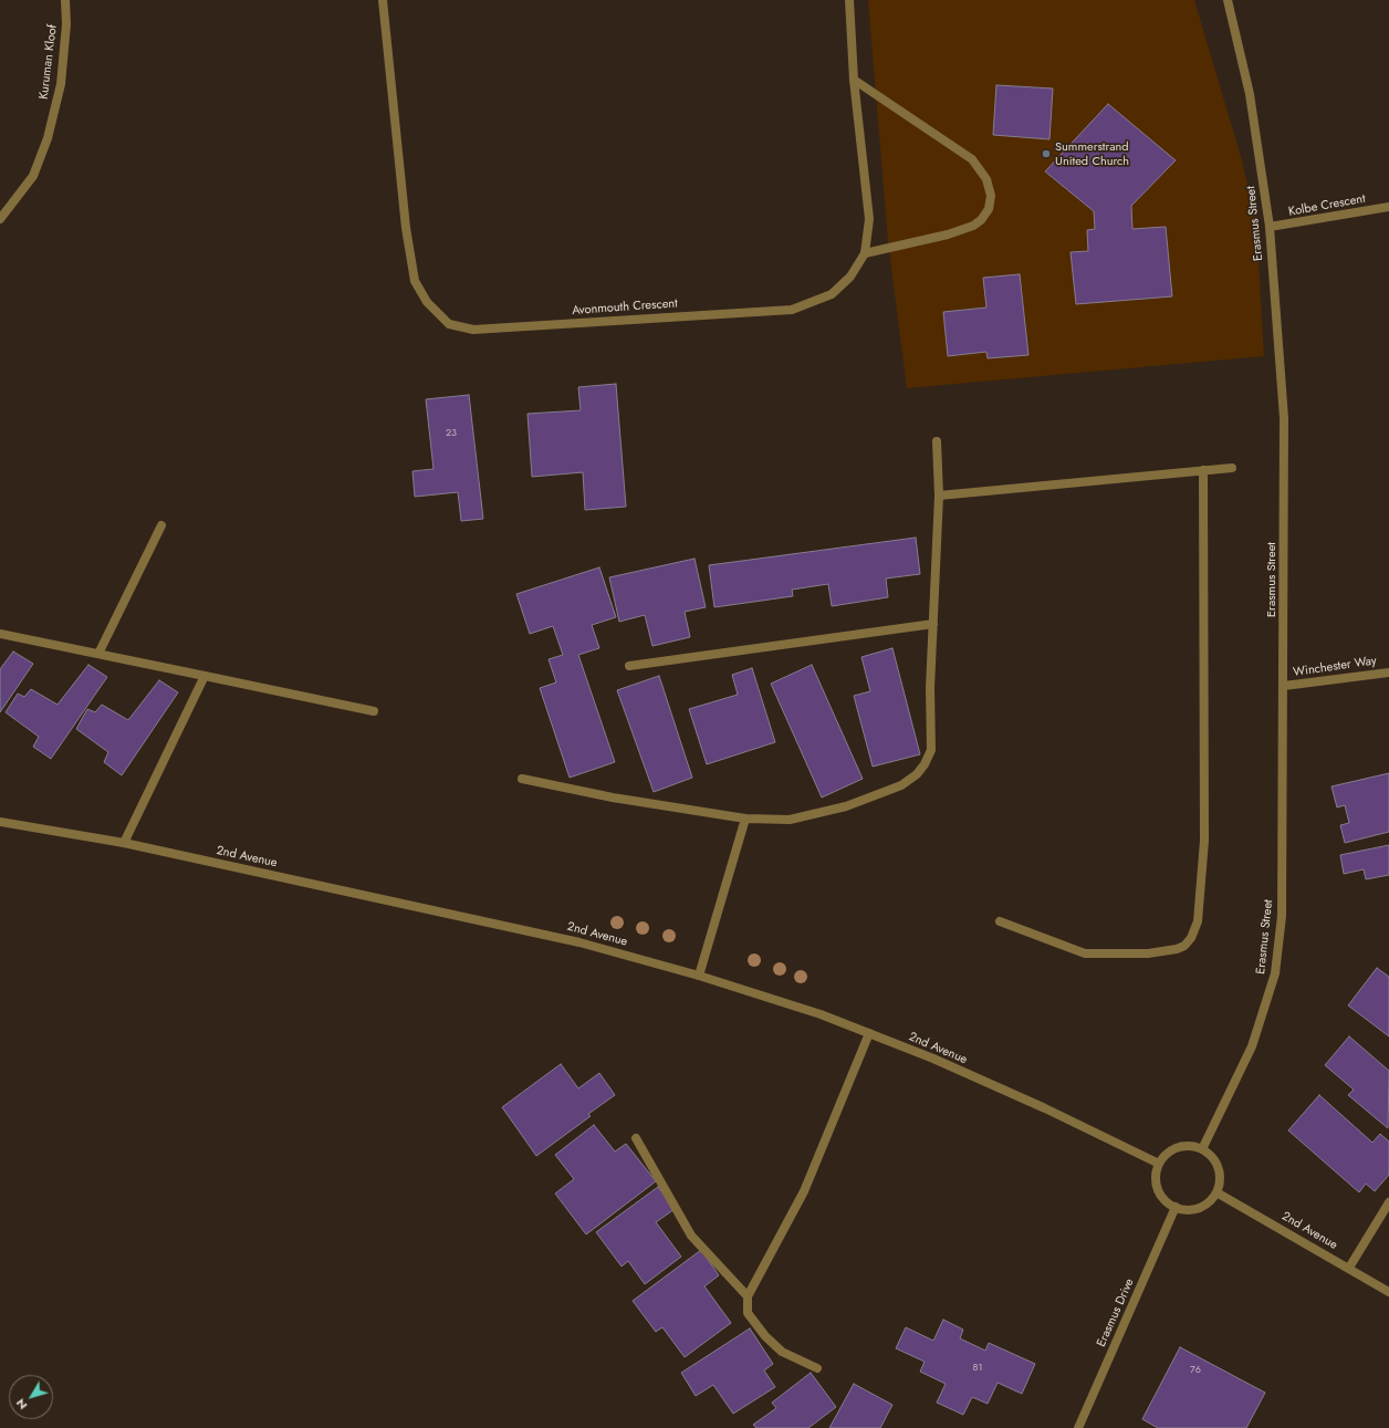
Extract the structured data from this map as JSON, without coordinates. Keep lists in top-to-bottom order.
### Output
{
  "streets": {
    "street": [
      "Kuruman Kloof",
      "Kolbe Crescent",
      "Erasmus Street",
      "Avonmouth Crescent",
      "Winchester Way",
      "2nd Avenue",
      "Erasmus Drive"
    ]
  },
  "crossings": [
    ["Kolbe Crescent", "Erasmus Street"],
    ["Erasmus Street", "Winchester Way"],
    ["Erasmus Street", "2nd Avenue"],
    ["Erasmus Street", "Erasmus Drive"],
    ["2nd Avenue", "Erasmus Drive"]
  ],
  "places": ["Summerstrand United Church"],
  "house_numbers": ["23", "81", "76"],
  "north": "bottom left"
}
